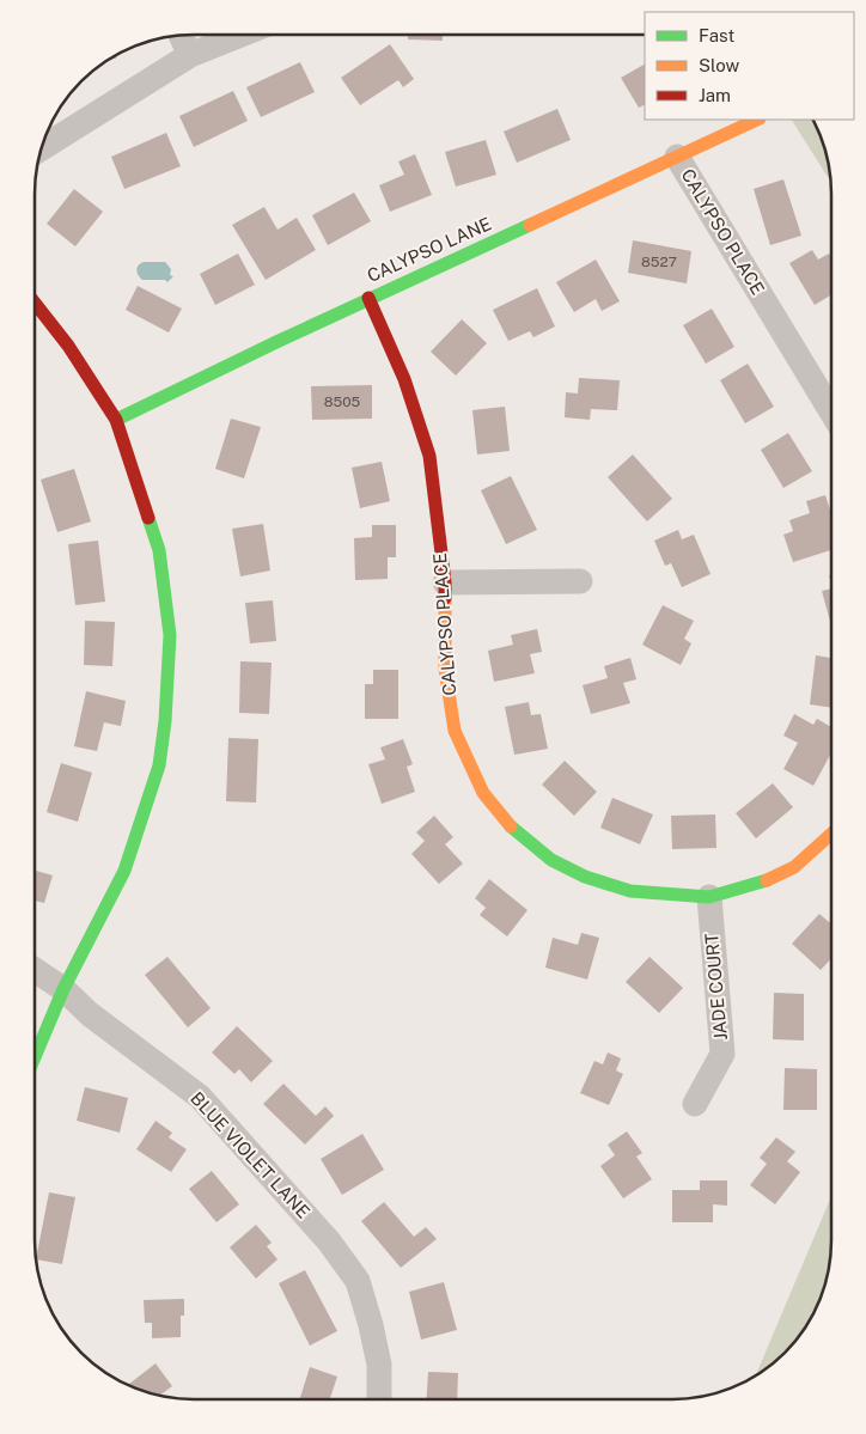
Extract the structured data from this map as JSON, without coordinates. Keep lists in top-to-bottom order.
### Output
{
  "streets": {
    "street": [
      "CALYPSO PLACE",
      "CALYPSO LANE",
      "JADE COURT",
      "BLUE VIOLET LANE"
    ]
  },
  "crossings": [
    ["CALYPSO PLACE", "CALYPSO LANE"],
    ["CALYPSO PLACE", "JADE COURT"]
  ],
  "house_numbers": ["8527", "8505"],
  "legend": ["Fast", "Slow", "Jam"]
}
